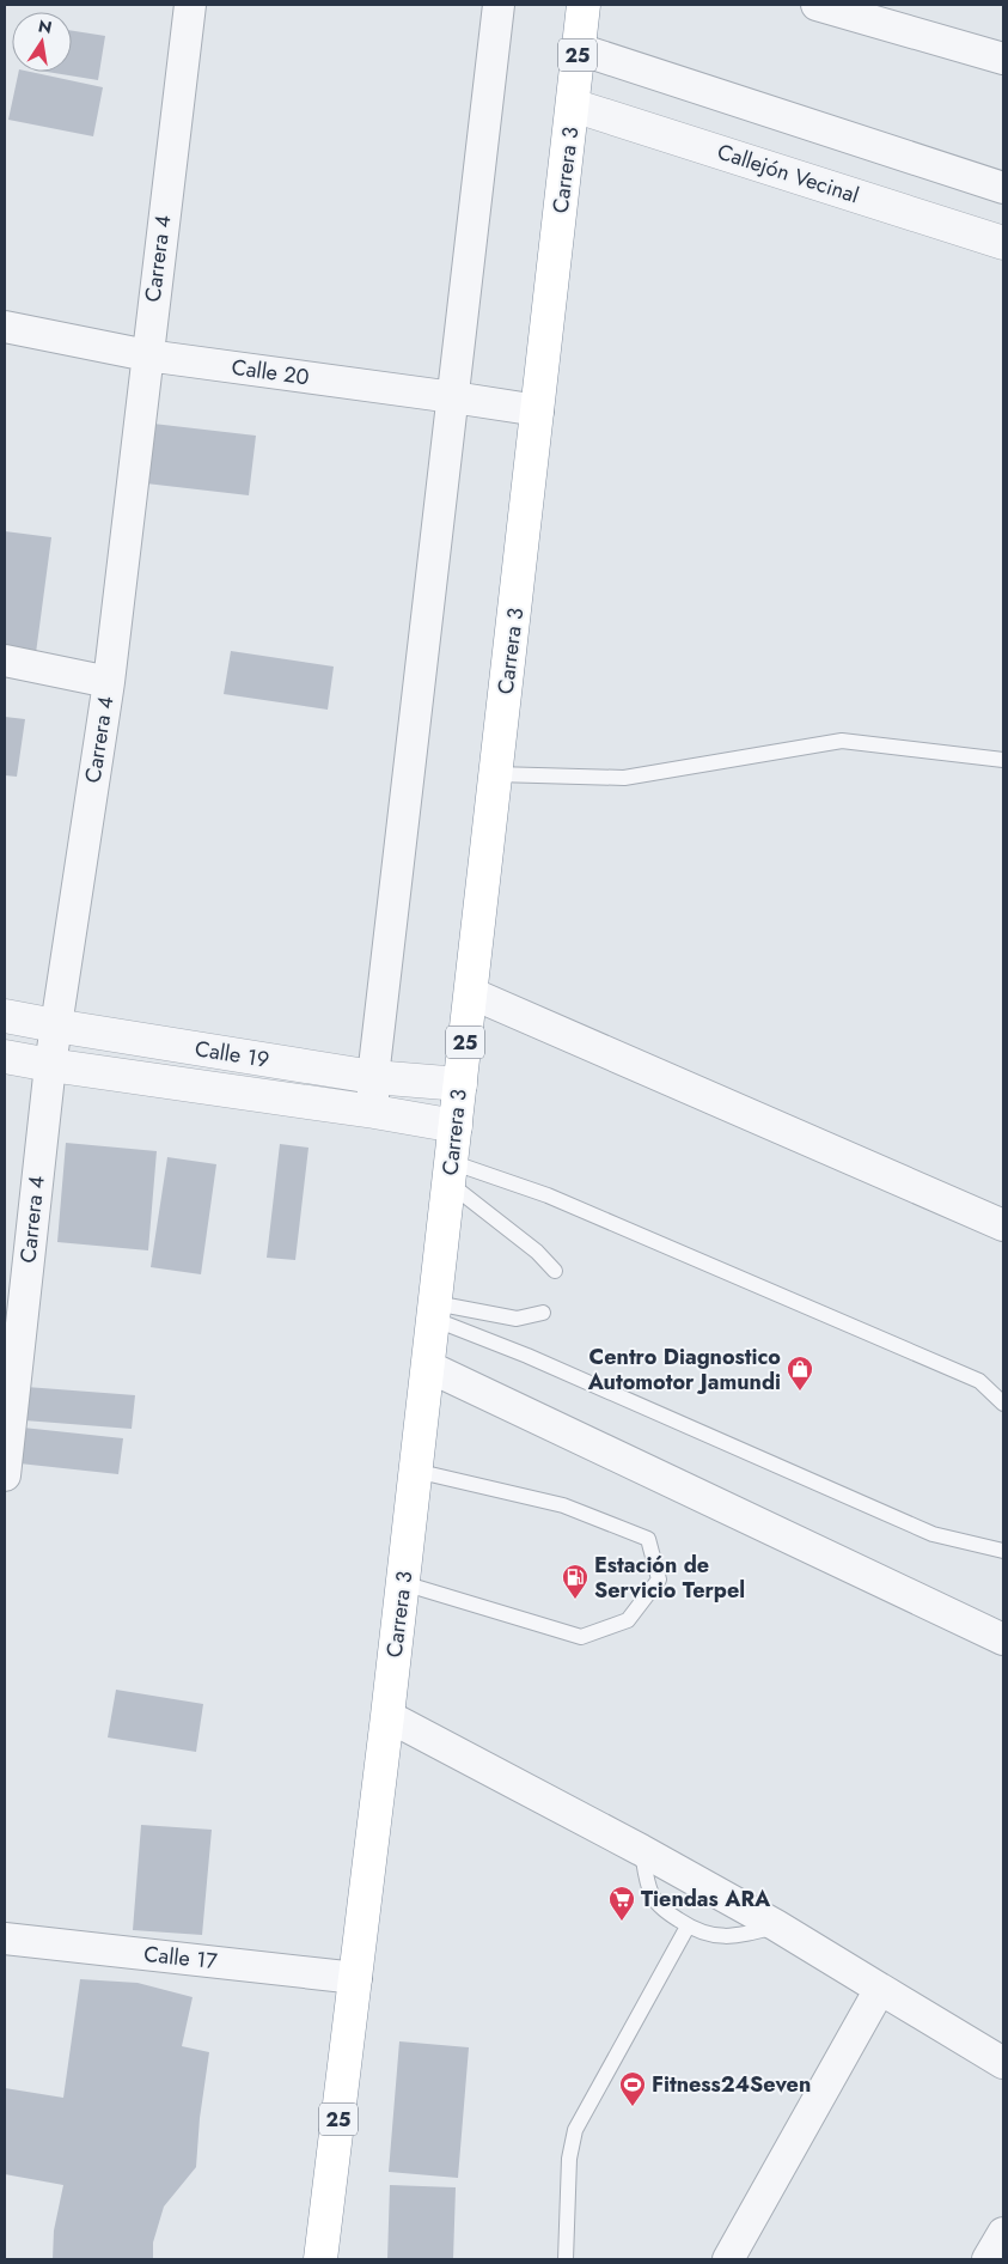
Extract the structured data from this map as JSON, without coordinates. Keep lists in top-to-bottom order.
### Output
{
  "streets": {
    "highway": ["25", "Carrera 3"],
    "street": [
      "Callejón Vecinal",
      "Carrera 4",
      "Calle 20",
      "Calle 19",
      "Calle 17"
    ]
  },
  "crossings": [
    ["Carrera 3", "Callejón Vecinal"],
    ["Carrera 3", "Calle 20"],
    ["Carrera 3", "Calle 19"],
    ["Carrera 3", "Calle 17"],
    ["Carrera 4", "Calle 20"],
    ["Carrera 4", "Calle 19"]
  ],
  "places": {
    "shop": ["Centro Diagnostico Automotor Jamundi"],
    "fuel station": ["Estación de Servicio Terpel"],
    "supermarket": ["Tiendas ARA"],
    "sports": ["Fitness24Seven"]
  },
  "north": "top"
}
